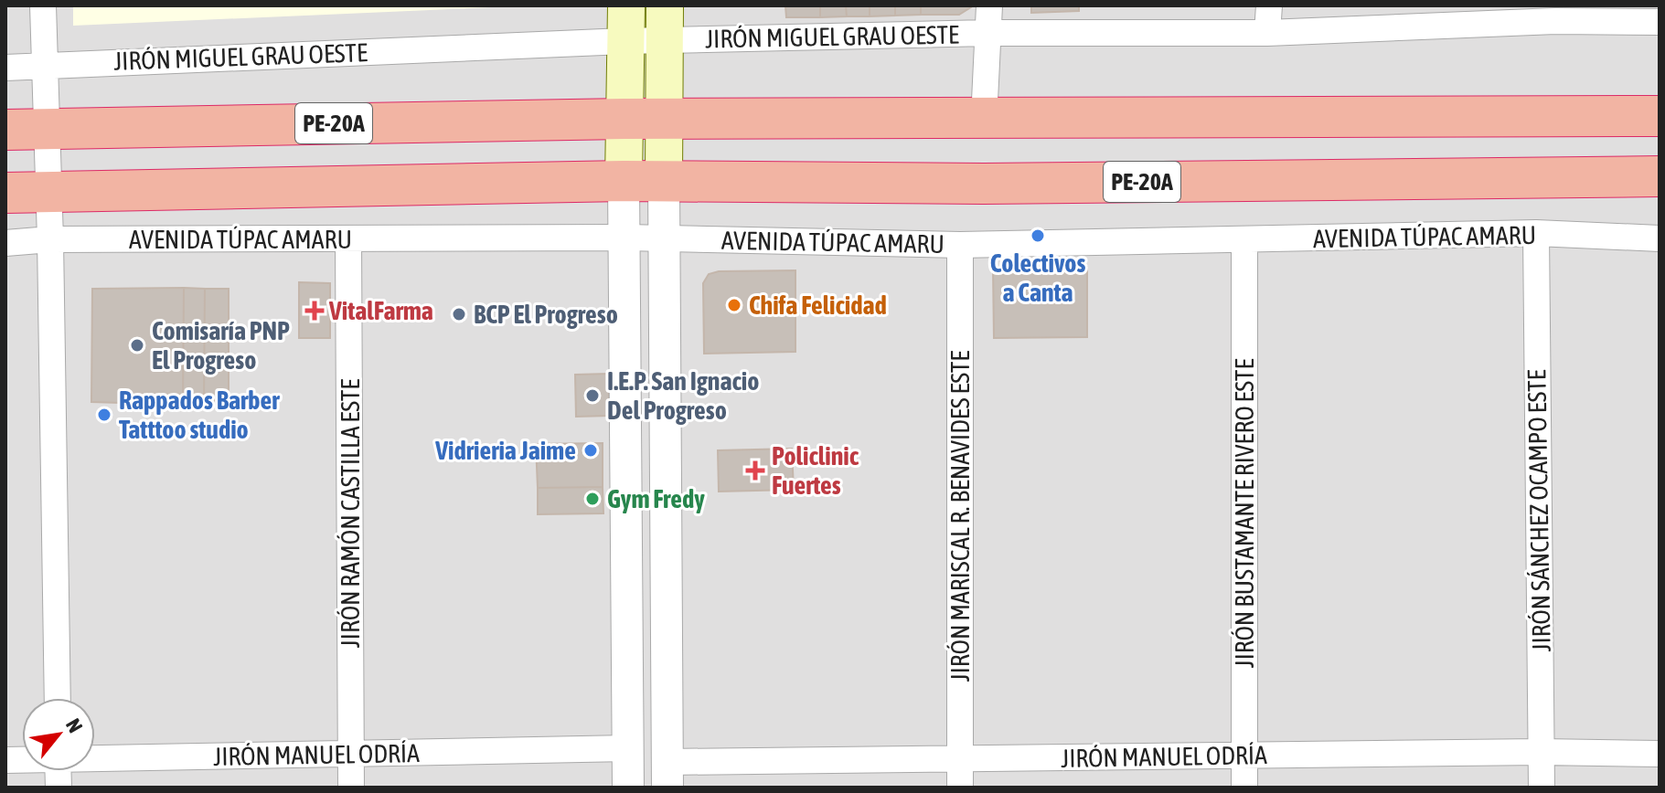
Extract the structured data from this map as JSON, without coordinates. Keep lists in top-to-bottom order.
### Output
{
  "streets": {
    "highway": ["PE-20A", "AVENIDA TÚPAC AMARU"],
    "street": [
      "JIRÓN MIGUEL GRAU OESTE",
      "JIRÓN SÁNCHEZ OCAMPO ESTE",
      "JIRÓN RAMÓN CASTILLA ESTE",
      "JIRÓN BUSTAMANTE RIVERO ESTE",
      "JIRÓN MARISCAL R. BENAVIDES ESTE",
      "JIRÓN MANUEL ODRÍA"
    ]
  },
  "crossings": [
    ["AVENIDA TÚPAC AMARU", "JIRÓN SÁNCHEZ OCAMPO ESTE"],
    ["AVENIDA TÚPAC AMARU", "JIRÓN RAMÓN CASTILLA ESTE"],
    ["AVENIDA TÚPAC AMARU", "JIRÓN BUSTAMANTE RIVERO ESTE"],
    ["AVENIDA TÚPAC AMARU", "JIRÓN MARISCAL R. BENAVIDES ESTE"],
    ["JIRÓN SÁNCHEZ OCAMPO ESTE", "JIRÓN MANUEL ODRÍA"],
    ["JIRÓN RAMÓN CASTILLA ESTE", "JIRÓN MANUEL ODRÍA"],
    ["JIRÓN BUSTAMANTE RIVERO ESTE", "JIRÓN MANUEL ODRÍA"],
    ["JIRÓN MARISCAL R. BENAVIDES ESTE", "JIRÓN MANUEL ODRÍA"]
  ],
  "places": {
    "other": [
      "Colectivos a Canta",
      "Chifa Felicidad",
      "BCP El Progreso",
      "Comisaría PNP El Progreso",
      "I.E.P. San Ignacio Del Progreso",
      "Rappados Barber Tatttoo studio",
      "Vidrieria Jaime",
      "Gym Fredy"
    ],
    "health": ["VitalFarma", "Policlinic Fuertes"]
  },
  "north": "top right"
}
